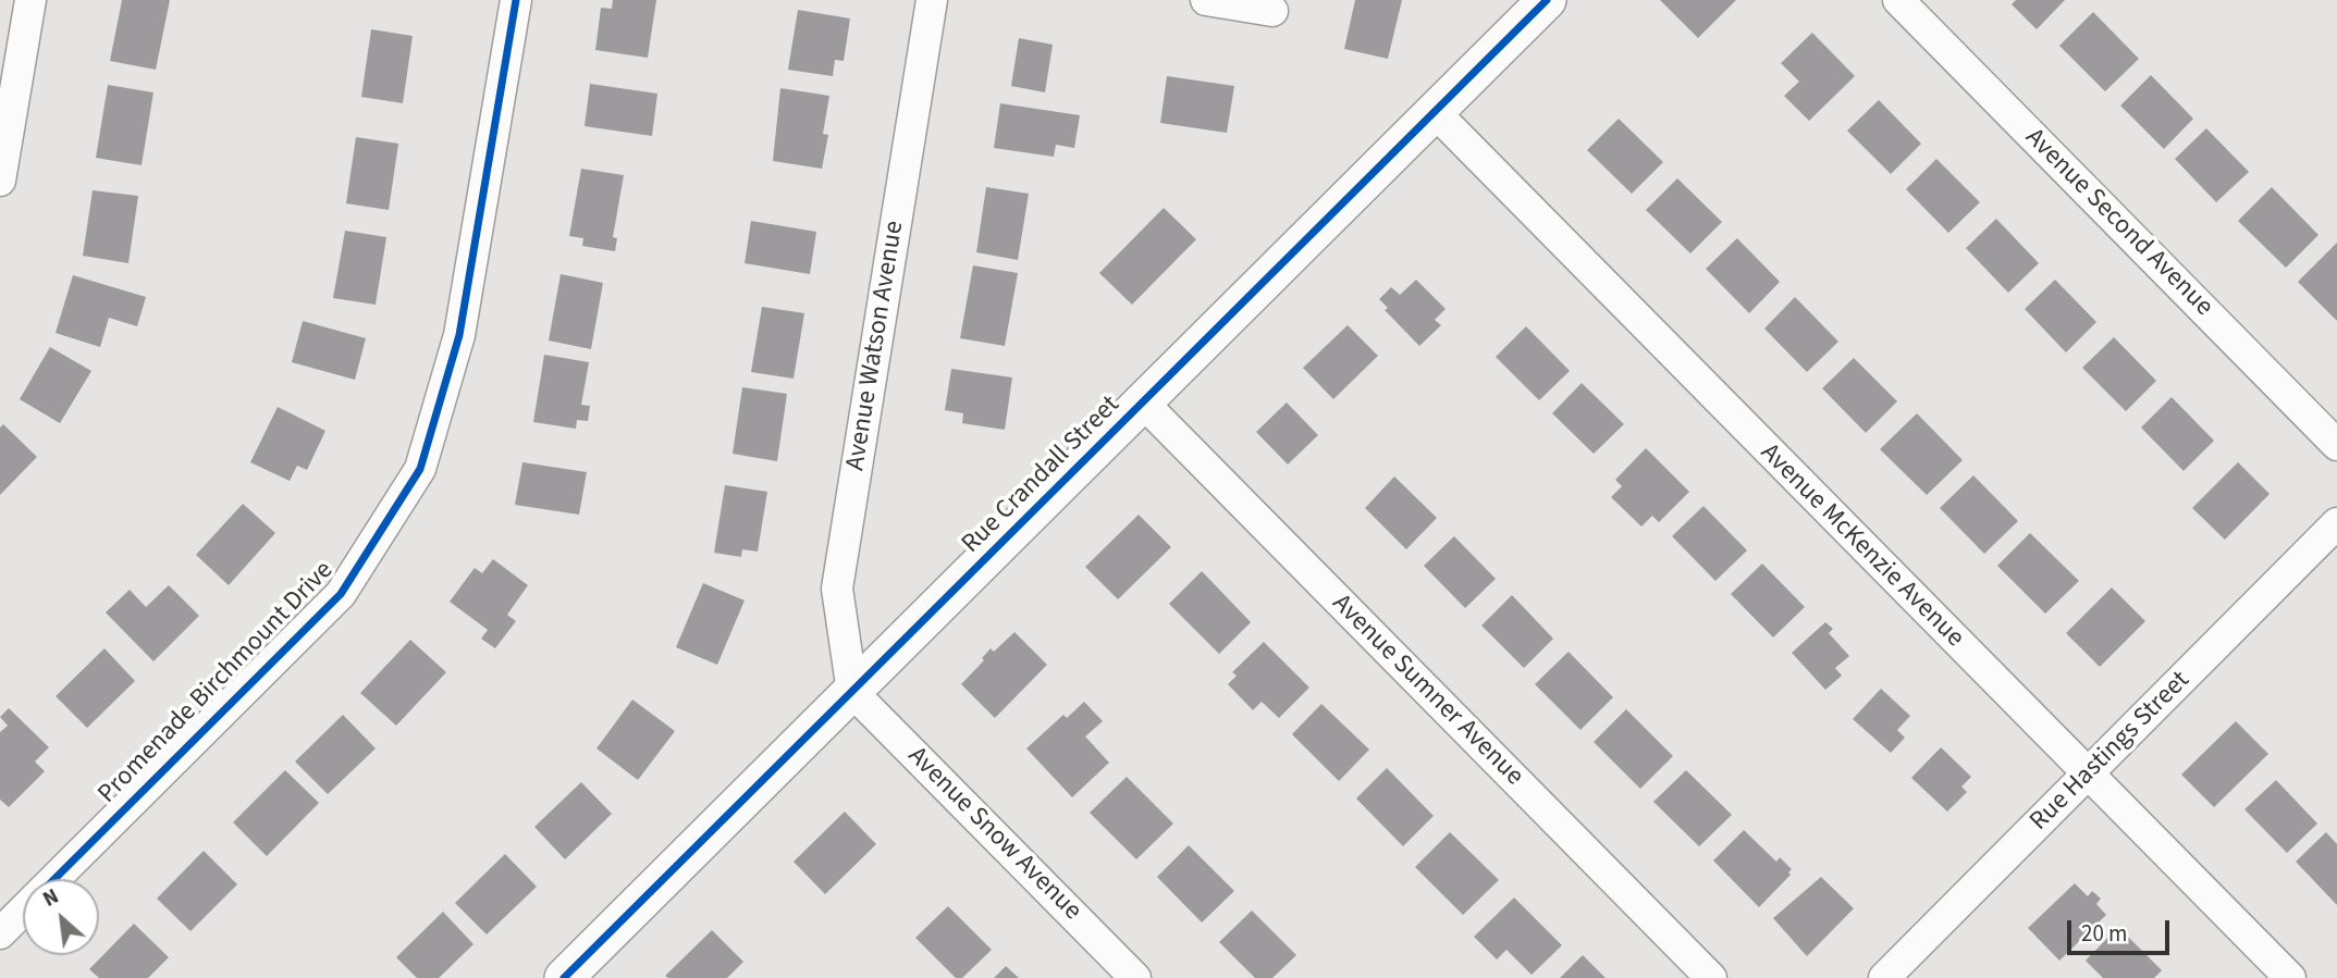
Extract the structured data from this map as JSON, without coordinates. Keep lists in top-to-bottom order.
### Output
{
  "streets": {
    "street": [
      "Avenue Second Avenue",
      "Avenue Watson Avenue",
      "Rue Crandall Street",
      "Avenue McKenzie Avenue",
      "Promenade Birchmount Drive",
      "Avenue Sumner Avenue",
      "Rue Hastings Street",
      "Avenue Snow Avenue"
    ]
  },
  "crossings": [
    ["Avenue Watson Avenue", "Rue Crandall Street"],
    ["Avenue Watson Avenue", "Avenue Snow Avenue"],
    ["Rue Crandall Street", "Avenue McKenzie Avenue"],
    ["Rue Crandall Street", "Avenue Sumner Avenue"],
    ["Rue Crandall Street", "Avenue Snow Avenue"],
    ["Avenue McKenzie Avenue", "Rue Hastings Street"]
  ],
  "scale_bar": "20 m",
  "north": "top left"
}
